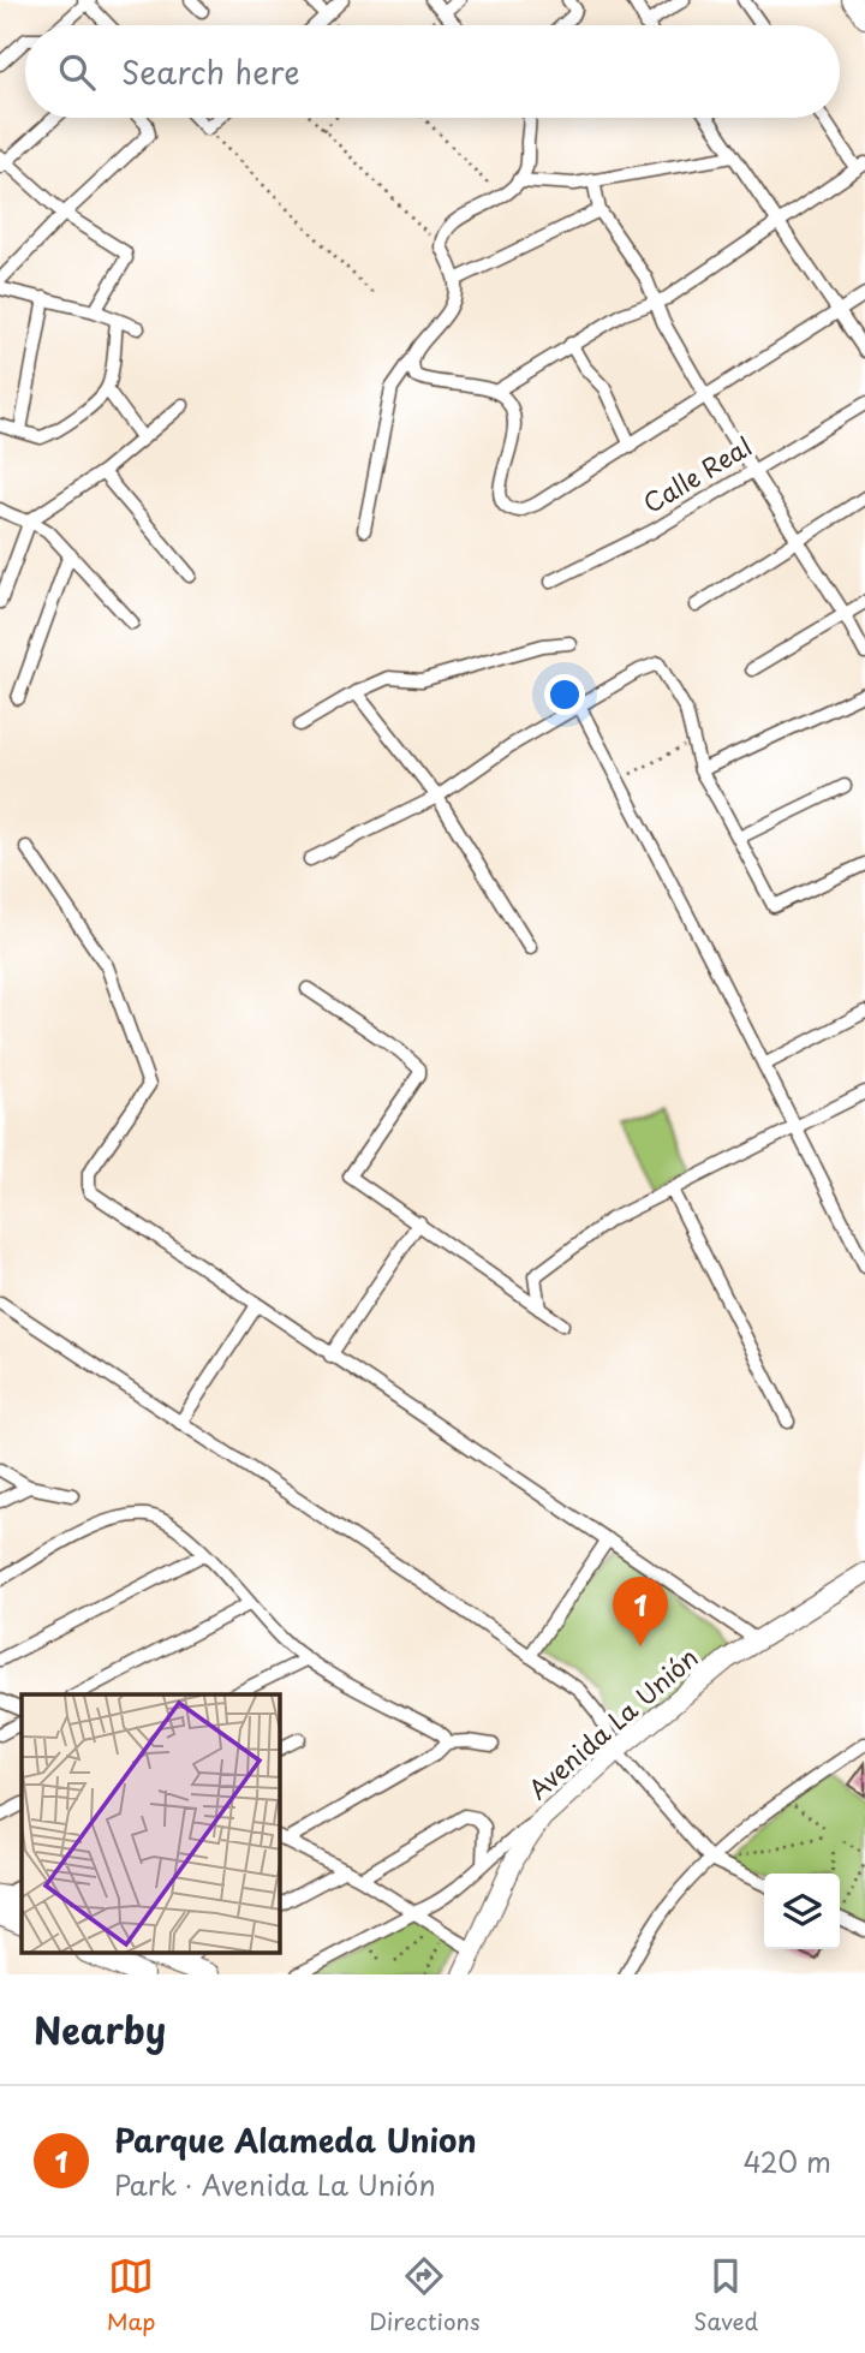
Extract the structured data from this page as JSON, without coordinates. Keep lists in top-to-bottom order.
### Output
{
  "streets": {
    "main road": ["Avenida La Unión"],
    "street": ["Calle Real"]
  },
  "page": {
    "search": "Search here",
    "pins": "1",
    "heading": "Nearby",
    "list": [
      {
        "mark": "1",
        "name": "Parque Alameda Union",
        "note": "Park · Avenida La Unión",
        "value": "420 m"
      }
    ],
    "nav": ["Map", "Directions", "Saved"]
  }
}
